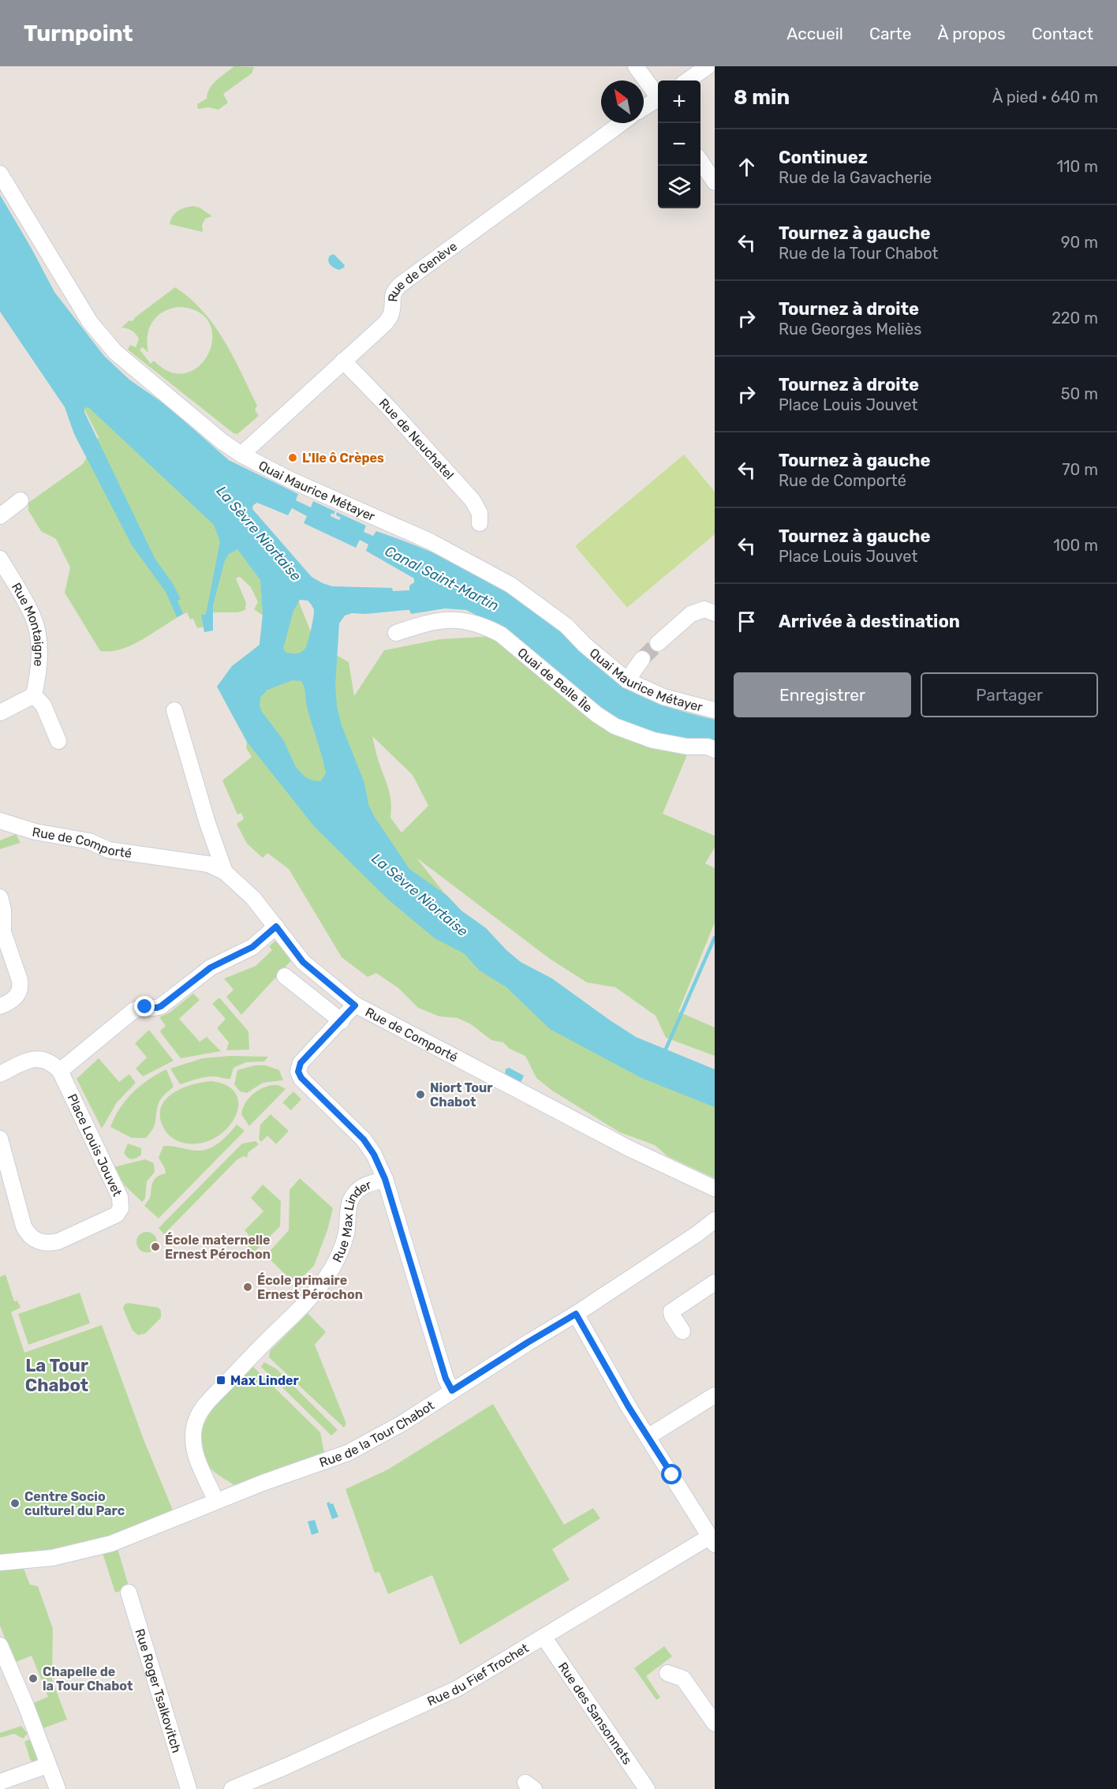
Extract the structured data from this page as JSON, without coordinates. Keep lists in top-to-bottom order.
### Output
{
  "streets": {
    "street": [
      "Rue de Genève",
      "Rue de Neuchatel",
      "Quai Maurice Métayer",
      "Rue Montaigne",
      "Quai de Belle Île",
      "Rue de Comporté",
      "Place Louis Jouvet",
      "Rue Max Linder",
      "Rue de la Tour Chabot",
      "Rue du Fief Trochet",
      "Rue Roger Tsalkovitch",
      "Rue des Sansonnets"
    ]
  },
  "crossings": [
    ["Rue de Genève", "Rue de Neuchatel"],
    ["Rue de Genève", "Quai Maurice Métayer"],
    ["Rue Max Linder", "Rue de la Tour Chabot"],
    ["Rue du Fief Trochet", "Rue des Sansonnets"]
  ],
  "districts": ["La Tour Chabot"],
  "water": ["La Sèvre Niortaise", "Canal Saint-Martin"],
  "places": {
    "other": [
      "L'Ile ô Crèpes",
      "Niort Tour Chabot",
      "École maternelle Ernest Pérochon",
      "École primaire Ernest Pérochon",
      "Centre Socio culturel du Parc",
      "Chapelle de la Tour Chabot"
    ],
    "transit": ["Max Linder"]
  },
  "north": "top left",
  "page": {
    "header": "Turnpoint",
    "nav": [
      "Accueil",
      "Carte",
      "À propos",
      "Contact"
    ],
    "heading": ["8 min", "À pied · 640 m"],
    "map_buttons": ["+", "−"],
    "list": [
      ["Continuez", "Rue de la Gavacherie", "110 m"],
      ["Tournez à gauche", "Rue de la Tour Chabot", "90 m"],
      ["Tournez à droite", "Rue Georges Meliès", "220 m"],
      ["Tournez à droite", "Place Louis Jouvet", "50 m"],
      ["Tournez à gauche", "Rue de Comporté", "70 m"],
      ["Tournez à gauche", "Place Louis Jouvet", "100 m"],
      "Arrivée à destination"
    ],
    "buttons": ["Enregistrer", "Partager"]
  }
}
